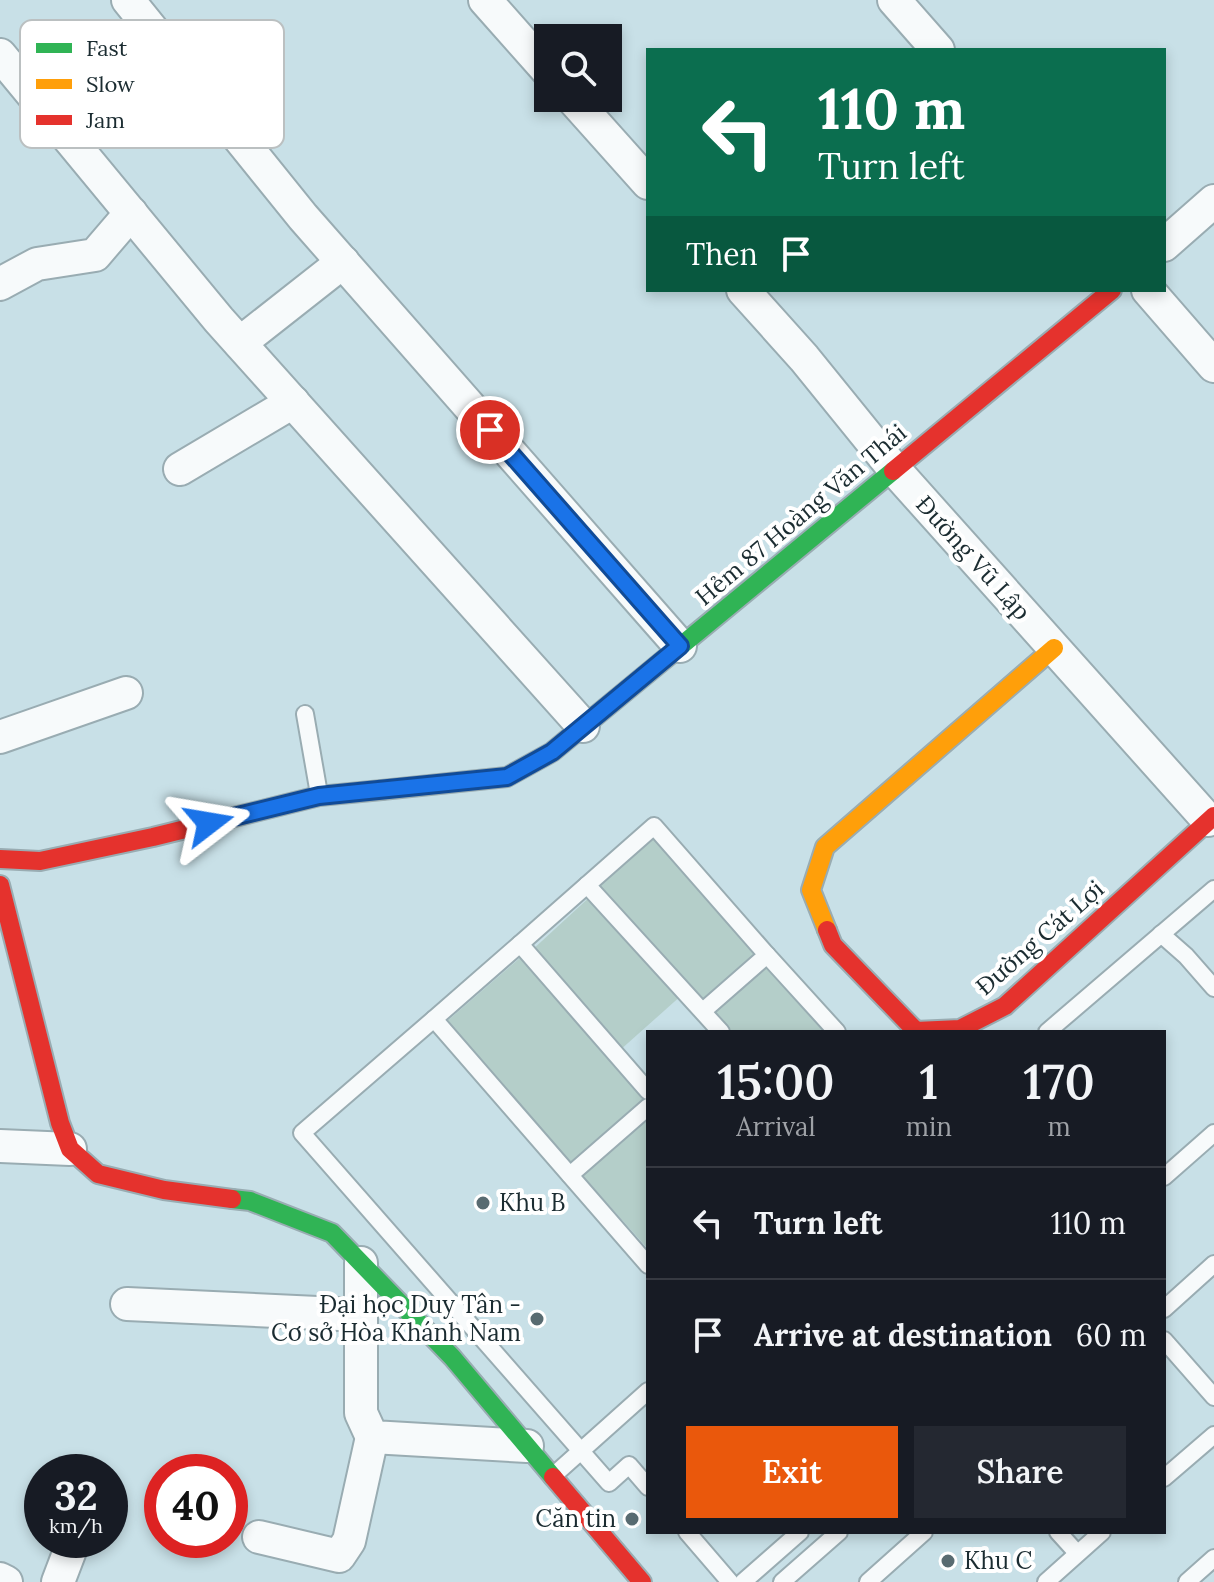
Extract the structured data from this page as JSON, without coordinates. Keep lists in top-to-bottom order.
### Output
{
  "streets": {
    "street": ["Hẻm 87 Hoàng Văn Thái", "Đường Vũ Lập", "Đường Cát Lợi"]
  },
  "crossings": [
    ["Hẻm 87 Hoàng Văn Thái", "Đường Vũ Lập"],
    ["Đường Vũ Lập", "Đường Cát Lợi"]
  ],
  "places": [
    "Khu B",
    "Đại học Duy Tân - Cơ sở Hòa Khánh Nam",
    "Căn tin",
    "Khu C"
  ],
  "legend": ["Fast", "Slow", "Jam"],
  "page": {
    "turn": ["110 m", "Turn left"],
    "then": "Then",
    "eta": [
      "15:00",
      "Arrival",
      "1",
      "min",
      "170",
      "m"
    ],
    "list": [
      {
        "name": "Turn left",
        "value": "110 m"
      },
      {
        "name": "Arrive at destination",
        "value": "60 m"
      }
    ],
    "buttons": ["Exit", "Share"],
    "speed": "32 km/h",
    "limit": "40"
  }
}
